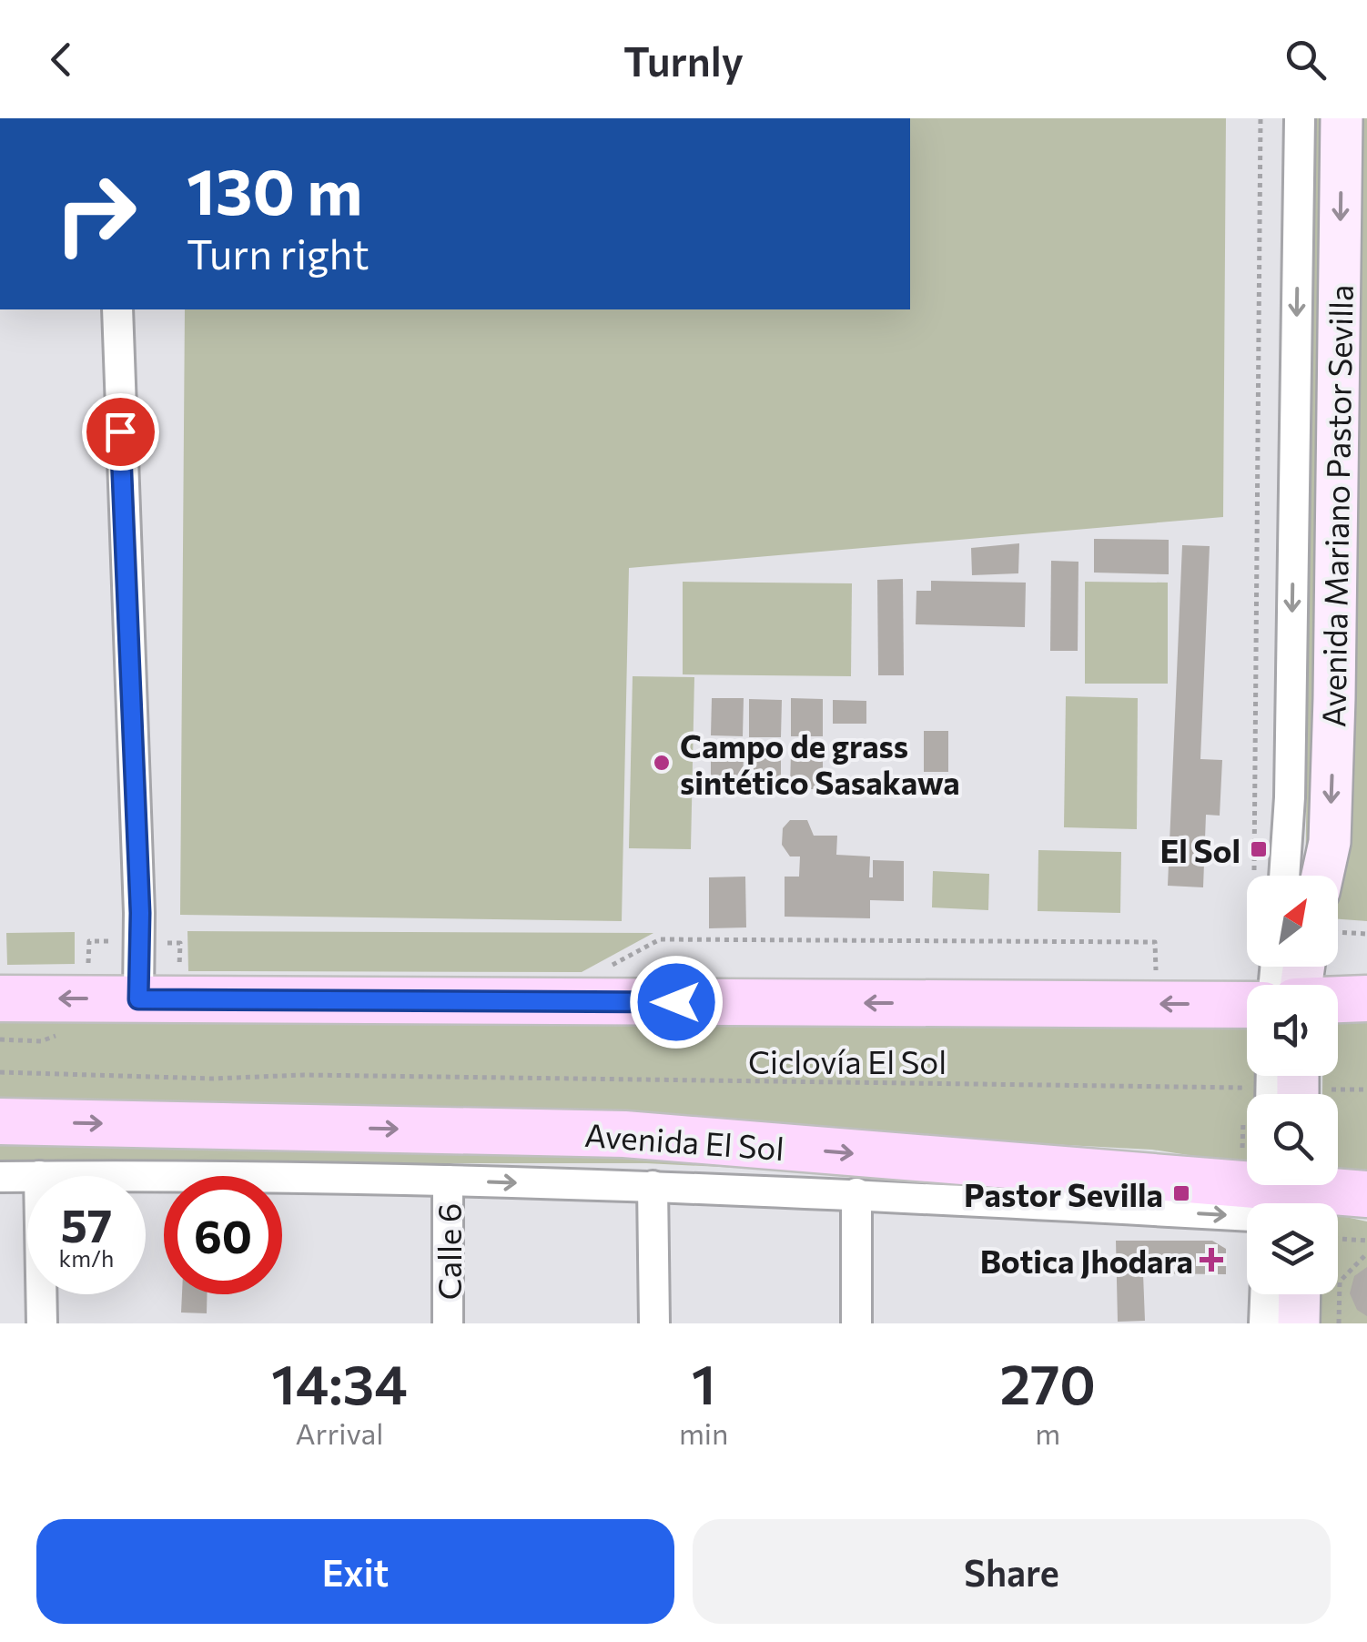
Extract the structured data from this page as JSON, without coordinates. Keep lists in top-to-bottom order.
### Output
{
  "streets": {
    "main road": ["Avenida Mariano Pastor Sevilla", "Avenida El Sol"],
    "street": ["Calle 6"],
    "path": ["Ciclovía El Sol"]
  },
  "crossings": [
    ["Avenida El Sol", "Calle 6"]
  ],
  "one_way": ["Avenida Mariano Pastor Sevilla"],
  "places": {
    "other": ["Campo de grass sintético Sasakawa"],
    "transit": ["El Sol", "Pastor Sevilla"],
    "health": ["Botica Jhodara"]
  },
  "north": "top right",
  "page": {
    "header": "Turnly",
    "turn": ["130 m", "Turn right"],
    "speed": "57 km/h",
    "limit": "60",
    "eta": [
      "14:34",
      "Arrival",
      "1",
      "min",
      "270",
      "m"
    ],
    "buttons": ["Exit", "Share"]
  }
}
